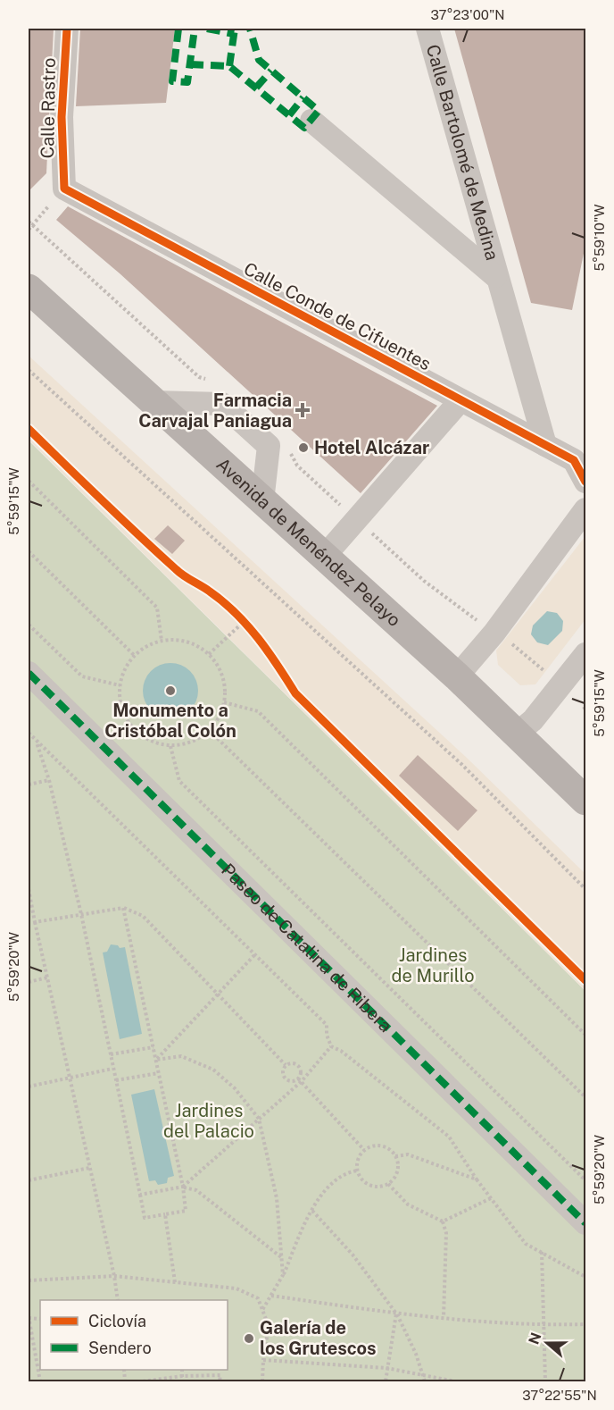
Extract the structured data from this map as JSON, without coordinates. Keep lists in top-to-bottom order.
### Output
{
  "streets": {
    "main road": ["Avenida de Menéndez Pelayo"],
    "street": [
      "Calle Rastro",
      "Calle Bartolomé de Medina",
      "Calle Conde de Cifuentes",
      "Paseo de Catalina de Ribera"
    ]
  },
  "crossings": [
    ["Calle Rastro", "Calle Conde de Cifuentes"],
    ["Calle Bartolomé de Medina", "Calle Conde de Cifuentes"]
  ],
  "parks": ["Jardines de Murillo", "Jardines del Palacio"],
  "places": {
    "health": ["Farmacia Carvajal Paniagua"],
    "other": ["Hotel Alcázar", "Monumento a Cristóbal Colón", "Galería de los Grutescos"]
  },
  "legend": ["Ciclovía", "Sendero"],
  "north": "left",
  "coordinates": [
    "37°23'00\"N",
    "5°59'10\"W",
    "5°59'15\"W",
    "5°59'20\"W",
    "37°22'55\"N"
  ]
}
